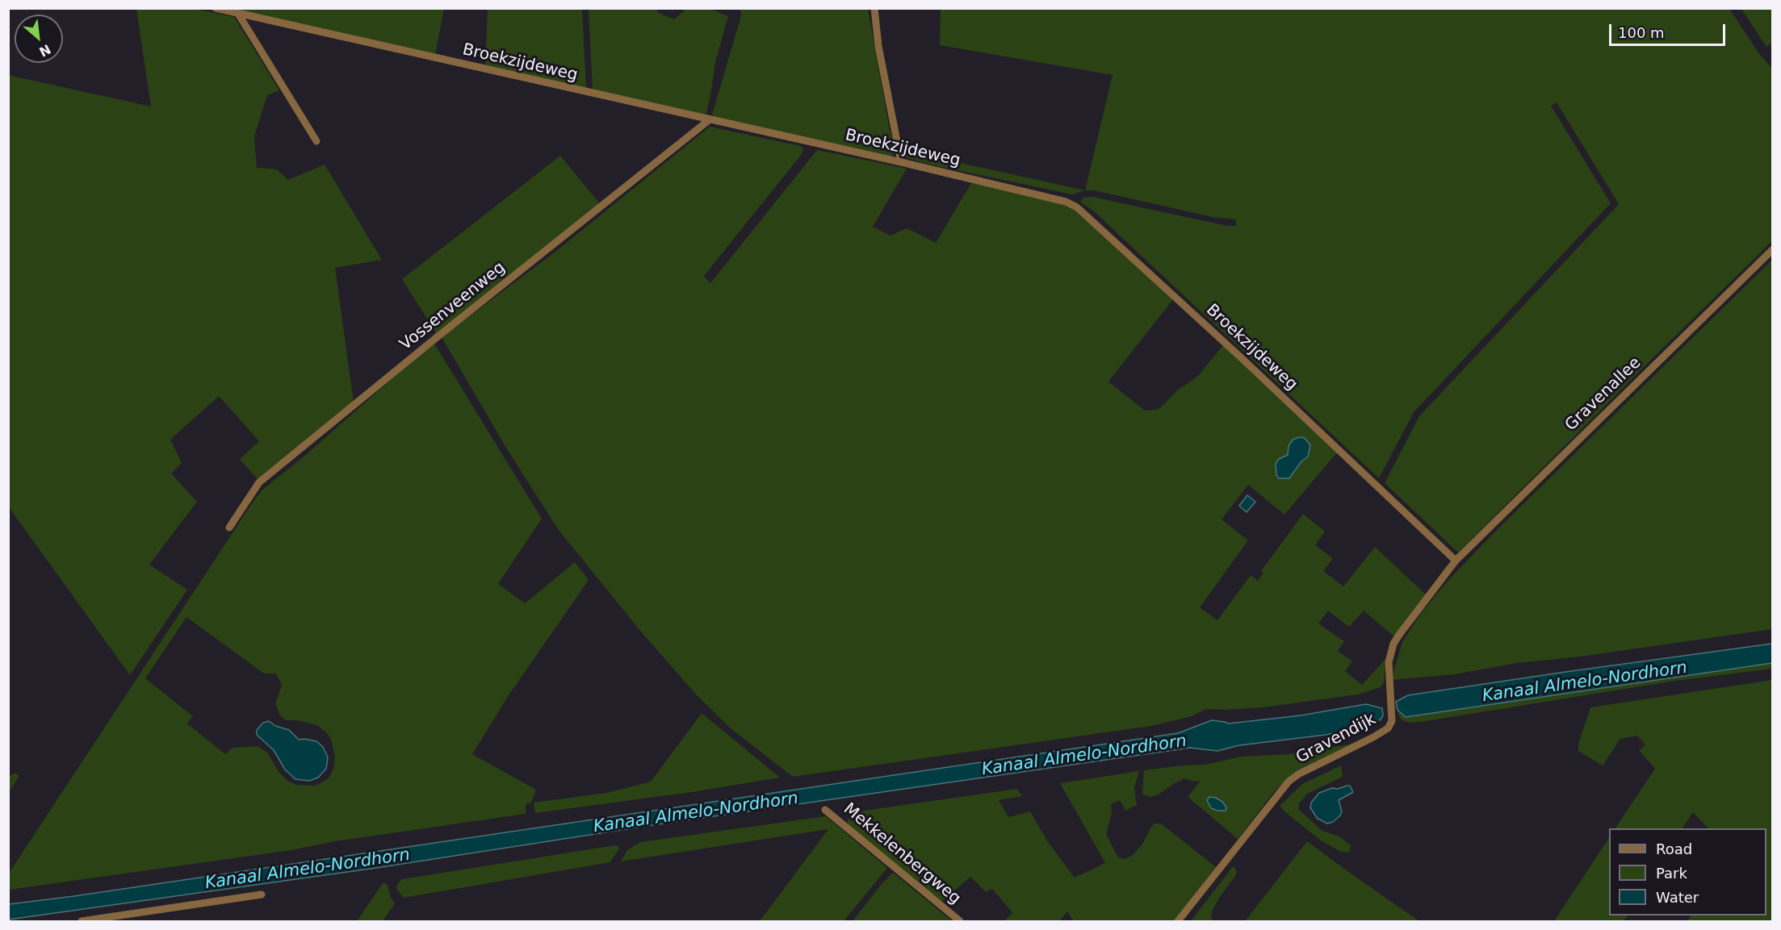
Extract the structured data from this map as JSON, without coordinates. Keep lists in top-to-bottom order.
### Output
{
  "streets": {
    "street": [
      "Broekzijdeweg",
      "Vossenveenweg",
      "Gravenallee",
      "Gravendijk",
      "Mekkelenbergweg"
    ]
  },
  "crossings": [
    ["Broekzijdeweg", "Vossenveenweg"],
    ["Broekzijdeweg", "Gravenallee"],
    ["Broekzijdeweg", "Gravendijk"],
    ["Gravenallee", "Gravendijk"]
  ],
  "water": ["Kanaal Almelo-Nordhorn"],
  "legend": ["Road", "Park", "Water"],
  "scale_bar": "100 m",
  "north": "bottom right"
}
